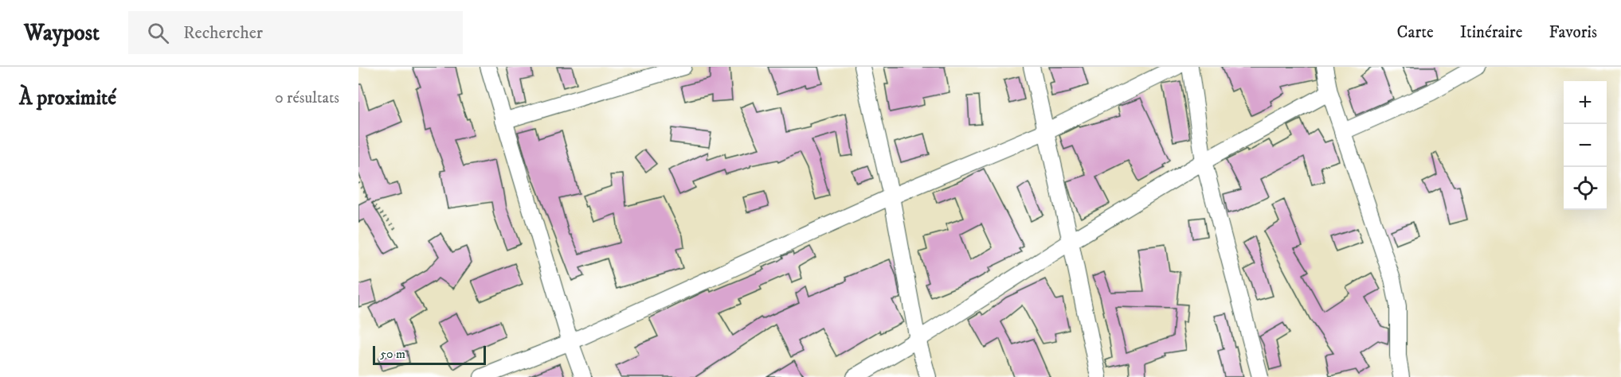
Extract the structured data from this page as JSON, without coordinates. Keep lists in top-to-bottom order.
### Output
{
  "scale_bar": "50 m",
  "page": {
    "header": "Waypost",
    "search": "Rechercher",
    "nav": ["Carte", "Itinéraire", "Favoris"],
    "heading": ["À proximité", "0 résultats"],
    "map_buttons": ["+", "−"],
    "scale": "50 m"
  }
}
